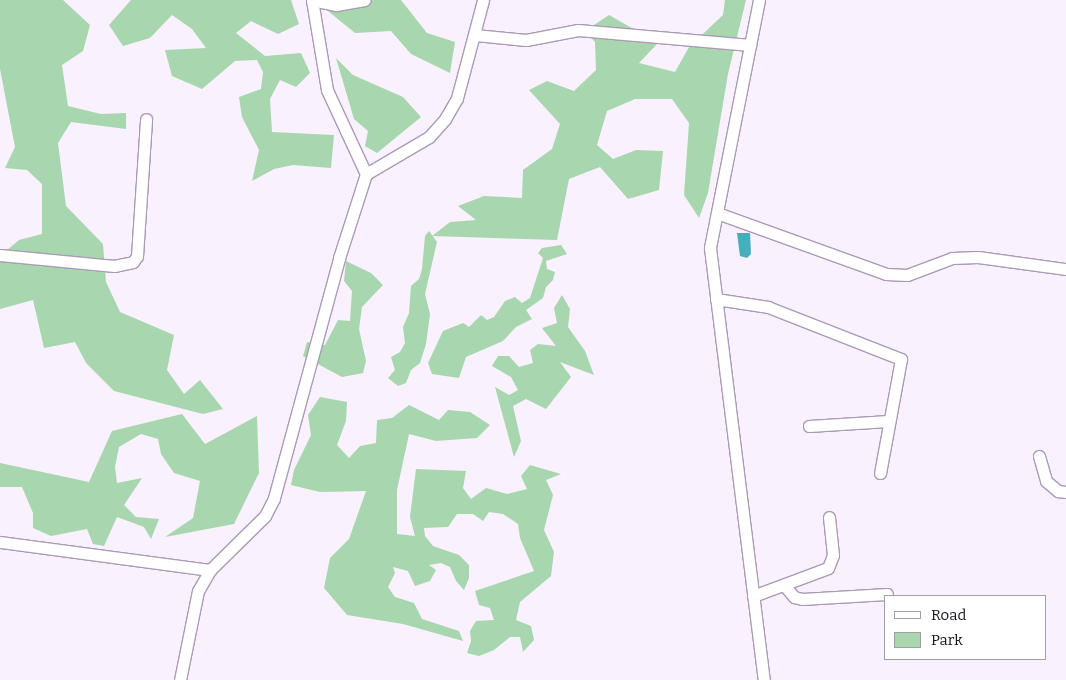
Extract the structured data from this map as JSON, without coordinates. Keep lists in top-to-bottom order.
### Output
{
  "legend": ["Road", "Park"]
}
